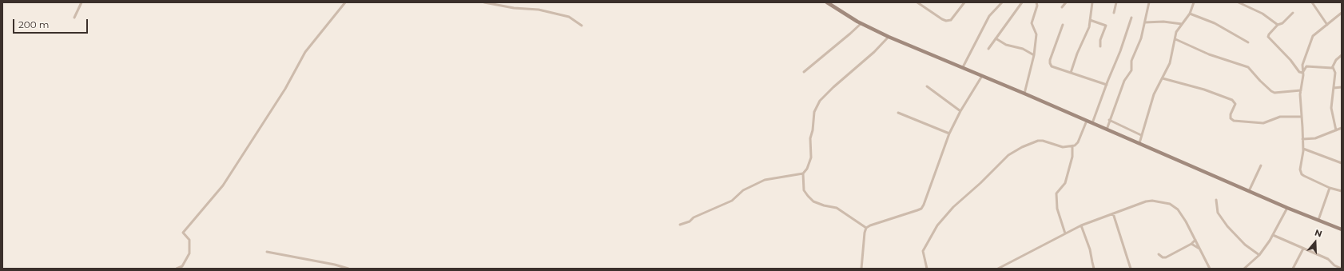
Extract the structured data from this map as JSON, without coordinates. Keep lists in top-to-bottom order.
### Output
{
  "scale_bar": "200 m",
  "north": "top"
}
